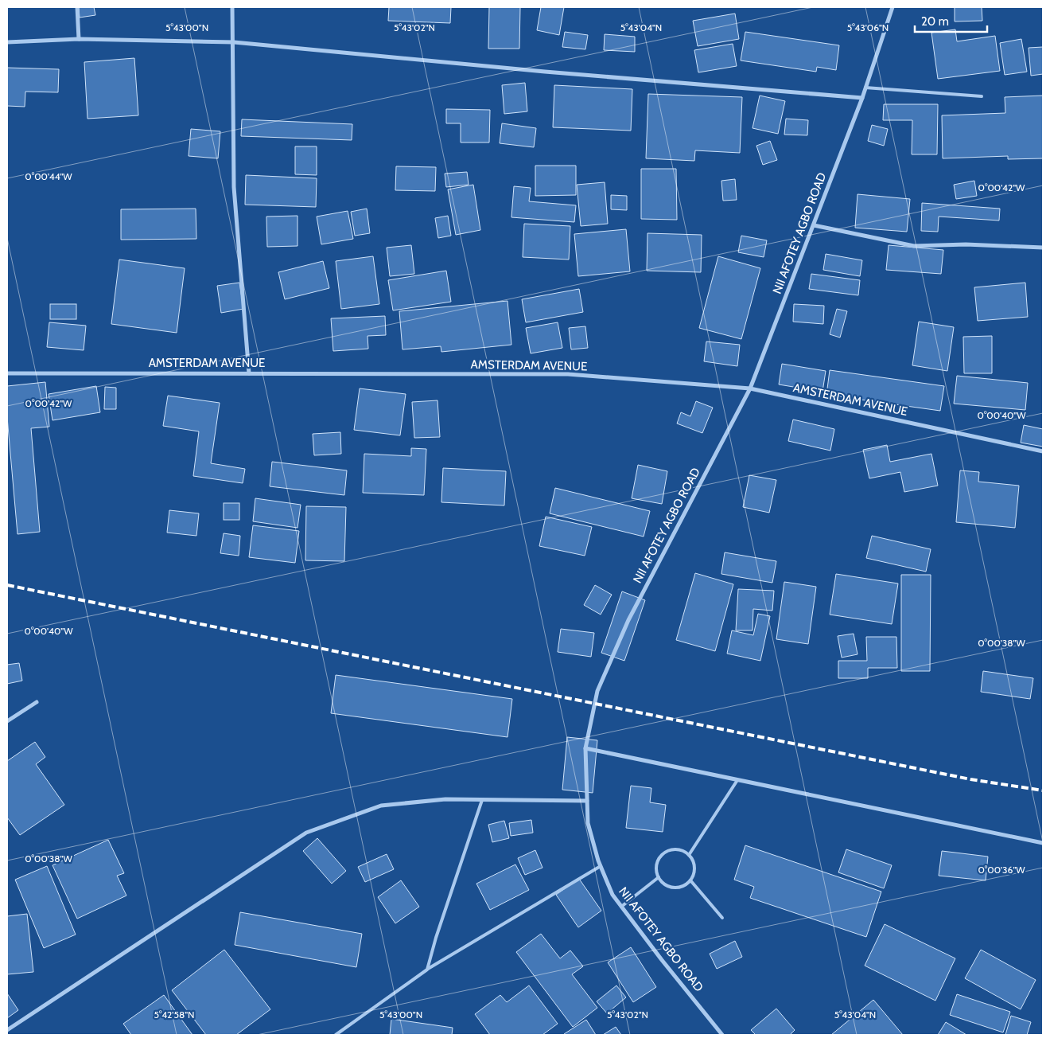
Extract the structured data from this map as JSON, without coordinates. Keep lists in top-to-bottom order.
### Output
{
  "streets": {
    "street": ["NII AFOTEY AGBO ROAD", "AMSTERDAM AVENUE"]
  },
  "crossings": [
    ["NII AFOTEY AGBO ROAD", "AMSTERDAM AVENUE"]
  ],
  "scale_bar": "20 m",
  "coordinates": [
    "5°43'00\"N",
    "5°43'02\"N",
    "5°43'04\"N",
    "5°43'06\"N",
    "0°00'44\"W",
    "0°00'42\"W",
    "0°00'40\"W",
    "0°00'38\"W",
    "0°00'36\"W",
    "5°42'58\"N"
  ]
}
